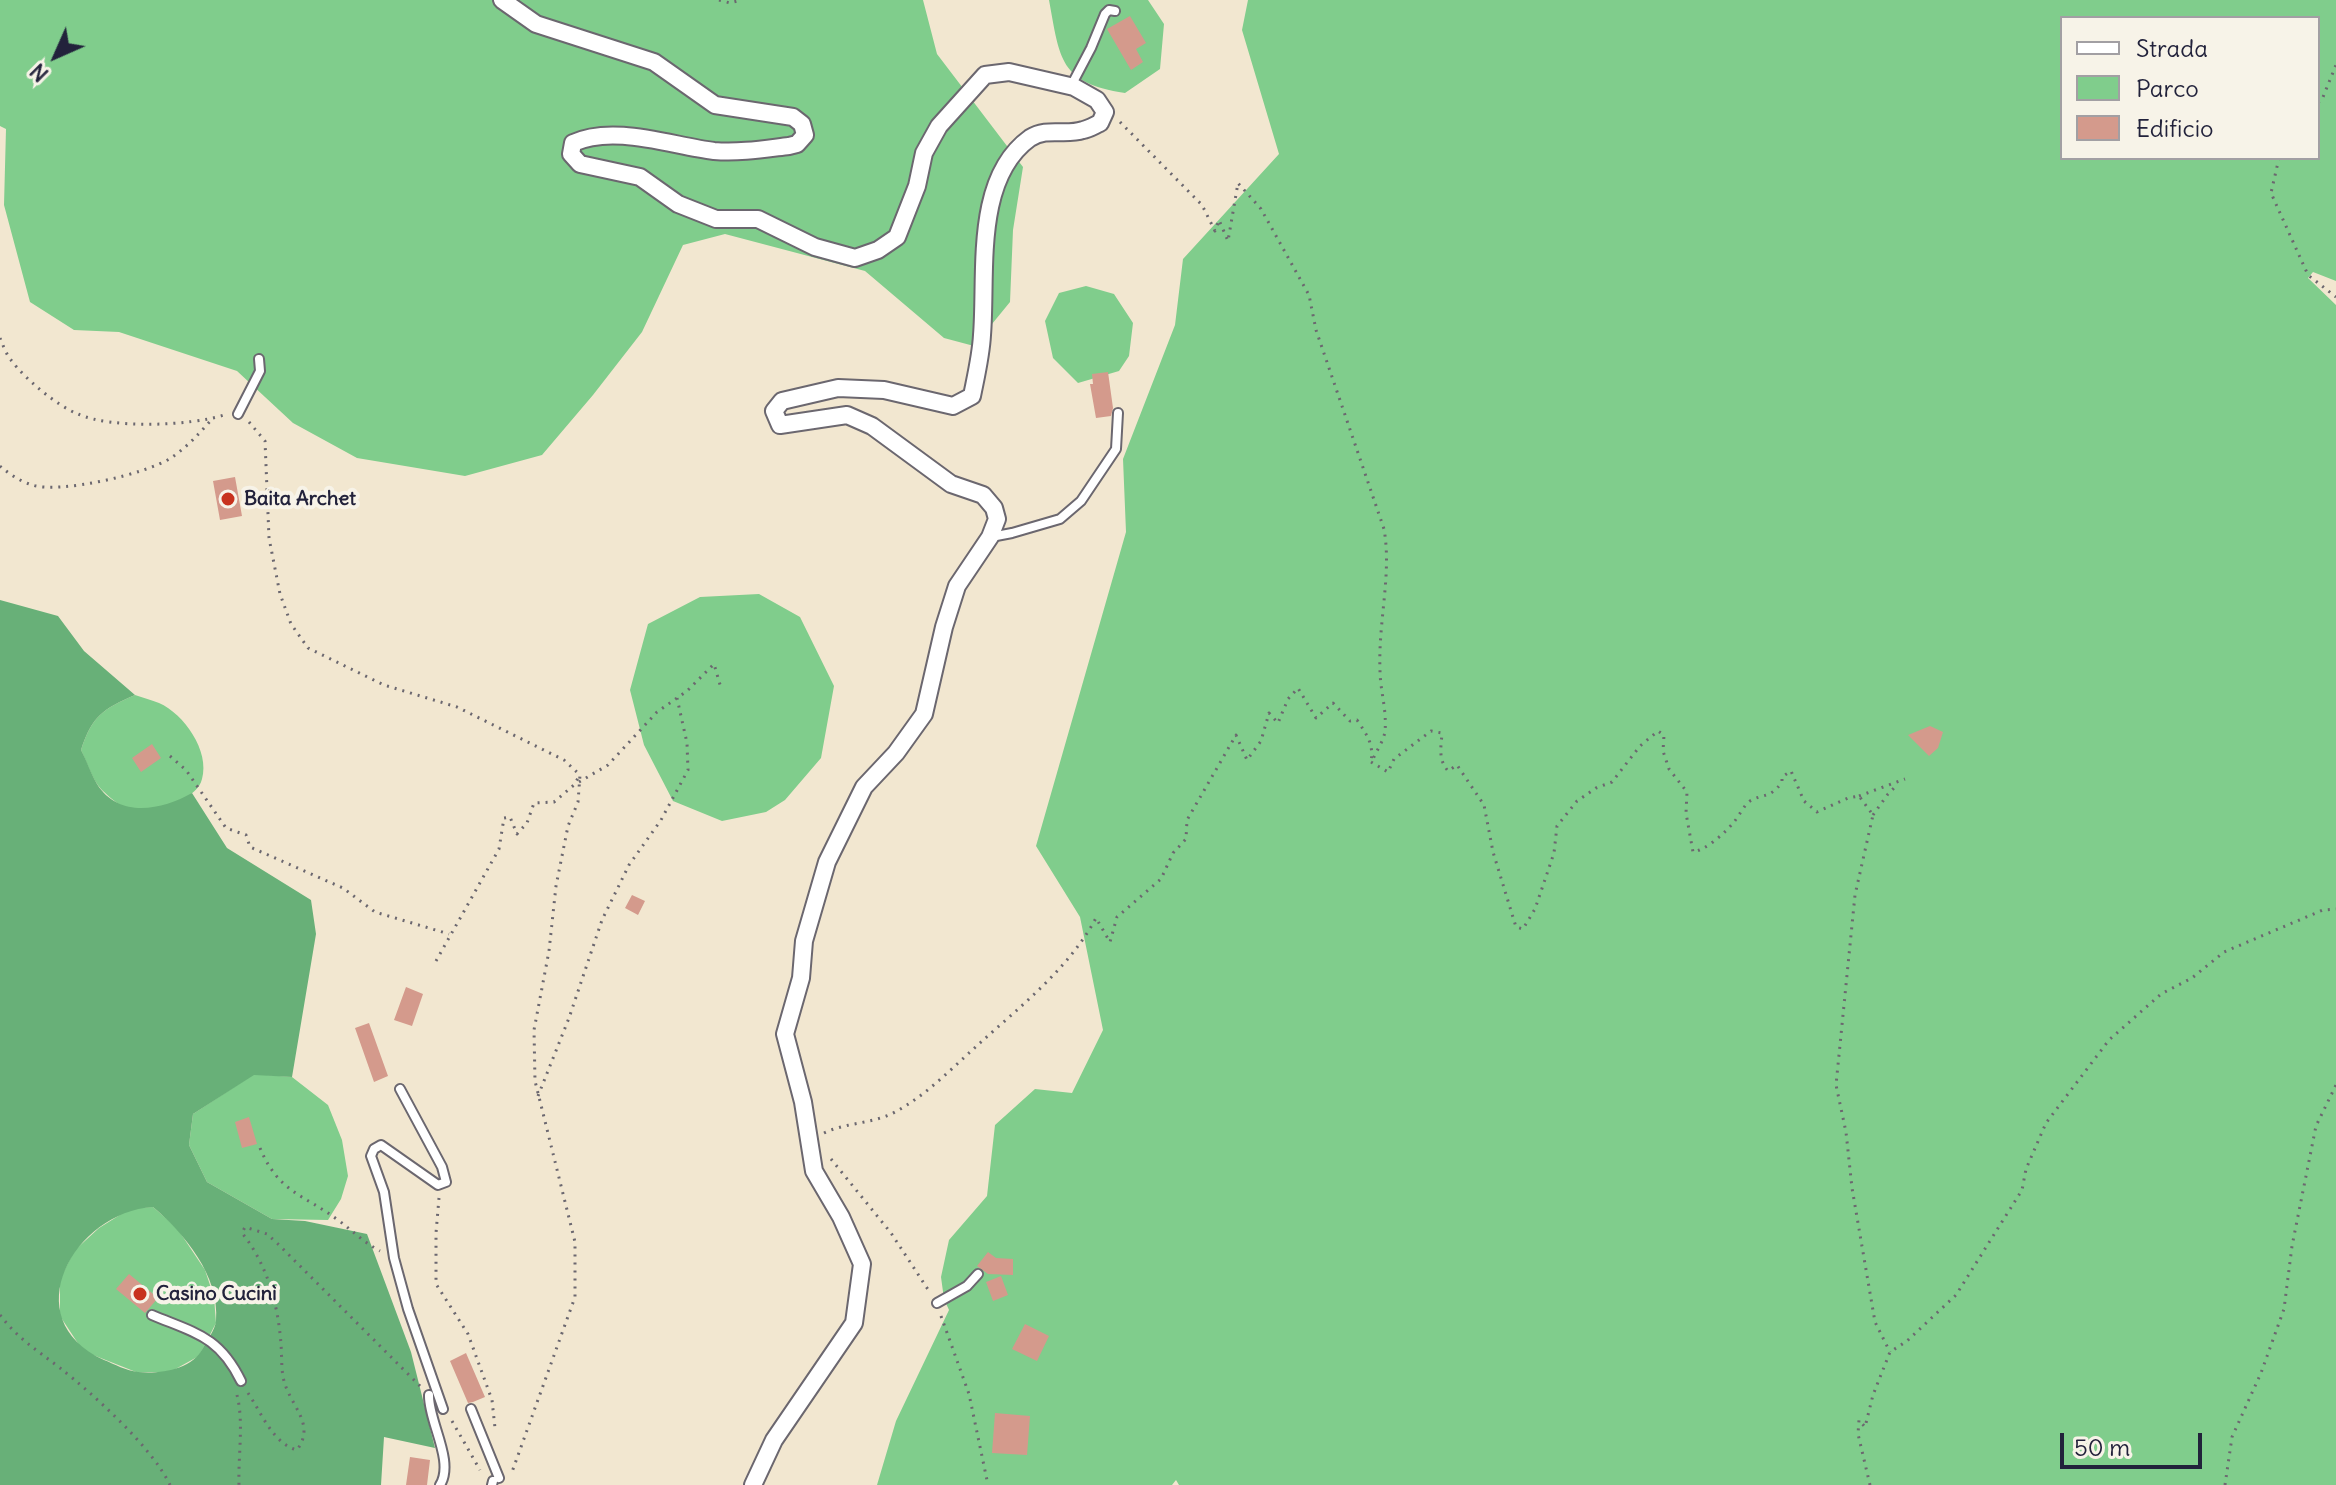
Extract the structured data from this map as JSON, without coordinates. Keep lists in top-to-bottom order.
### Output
{
  "places": ["Baita Archet", "Casino Cucinì"],
  "legend": ["Strada", "Parco", "Edificio"],
  "scale_bar": "50 m",
  "north": "bottom left"
}
